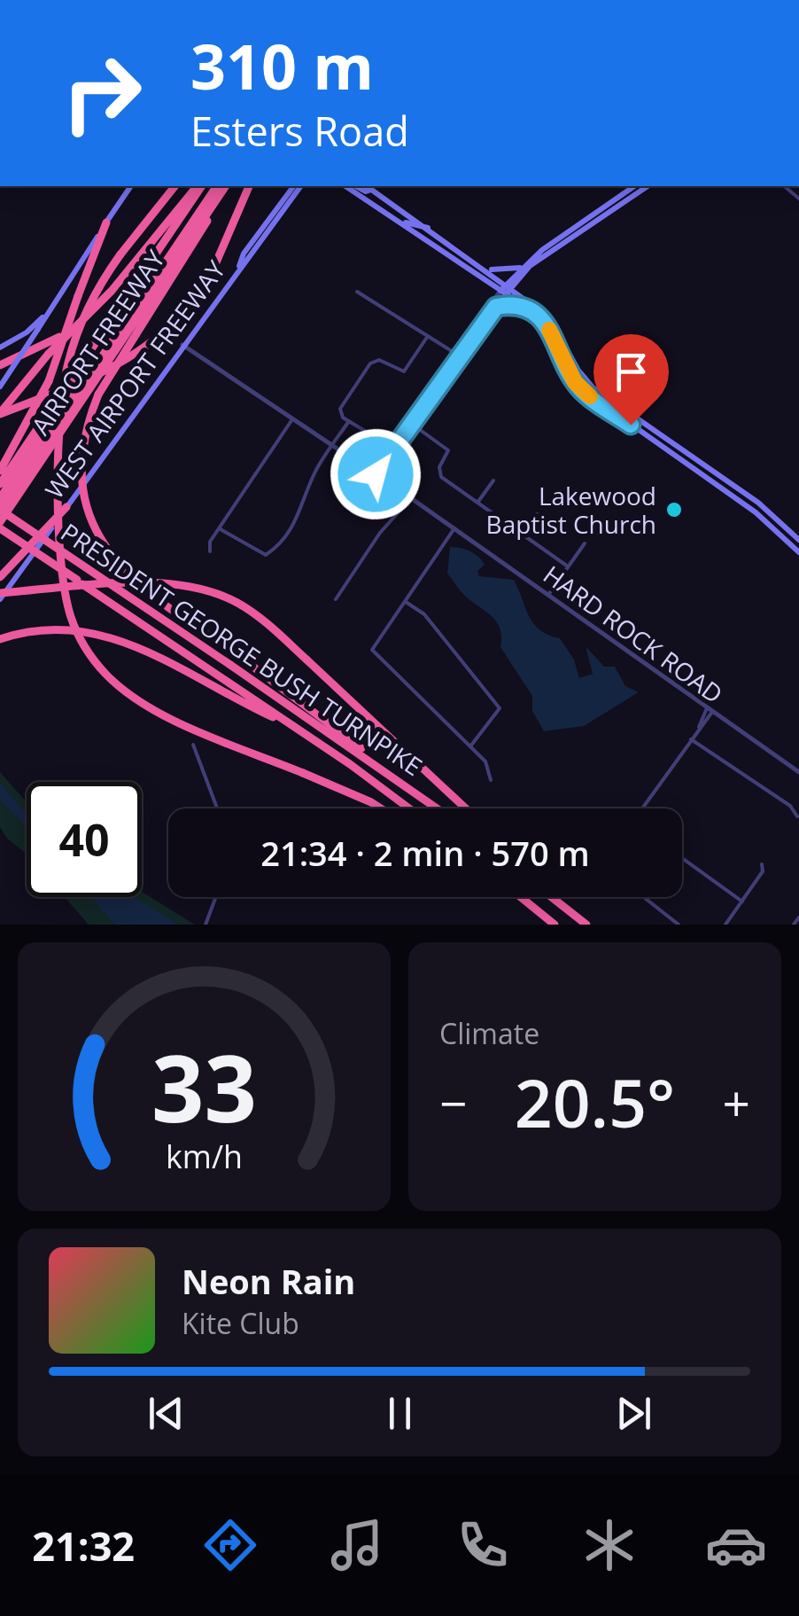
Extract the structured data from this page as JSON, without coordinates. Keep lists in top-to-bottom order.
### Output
{
  "streets": {
    "highway": ["AIRPORT FREEWAY", "PRESIDENT GEORGE BUSH TURNPIKE"],
    "main road": ["WEST AIRPORT FREEWAY"],
    "street": ["HARD ROCK ROAD"]
  },
  "crossings": [
    ["AIRPORT FREEWAY", "PRESIDENT GEORGE BUSH TURNPIKE"],
    ["WEST AIRPORT FREEWAY", "HARD ROCK ROAD"]
  ],
  "places": ["Lakewood Baptist Church"],
  "page": {
    "turn": ["310 m", "Esters Road"],
    "limit": "40",
    "trip": "21:34 · 2 min · 570 m",
    "tile": "Climate",
    "heat": ["−", "20.5°", "+"],
    "song": ["Neon Rain", "Kite Club"],
    "tabs": "21:32",
    "gauge": ["33", "km/h"]
  }
}
